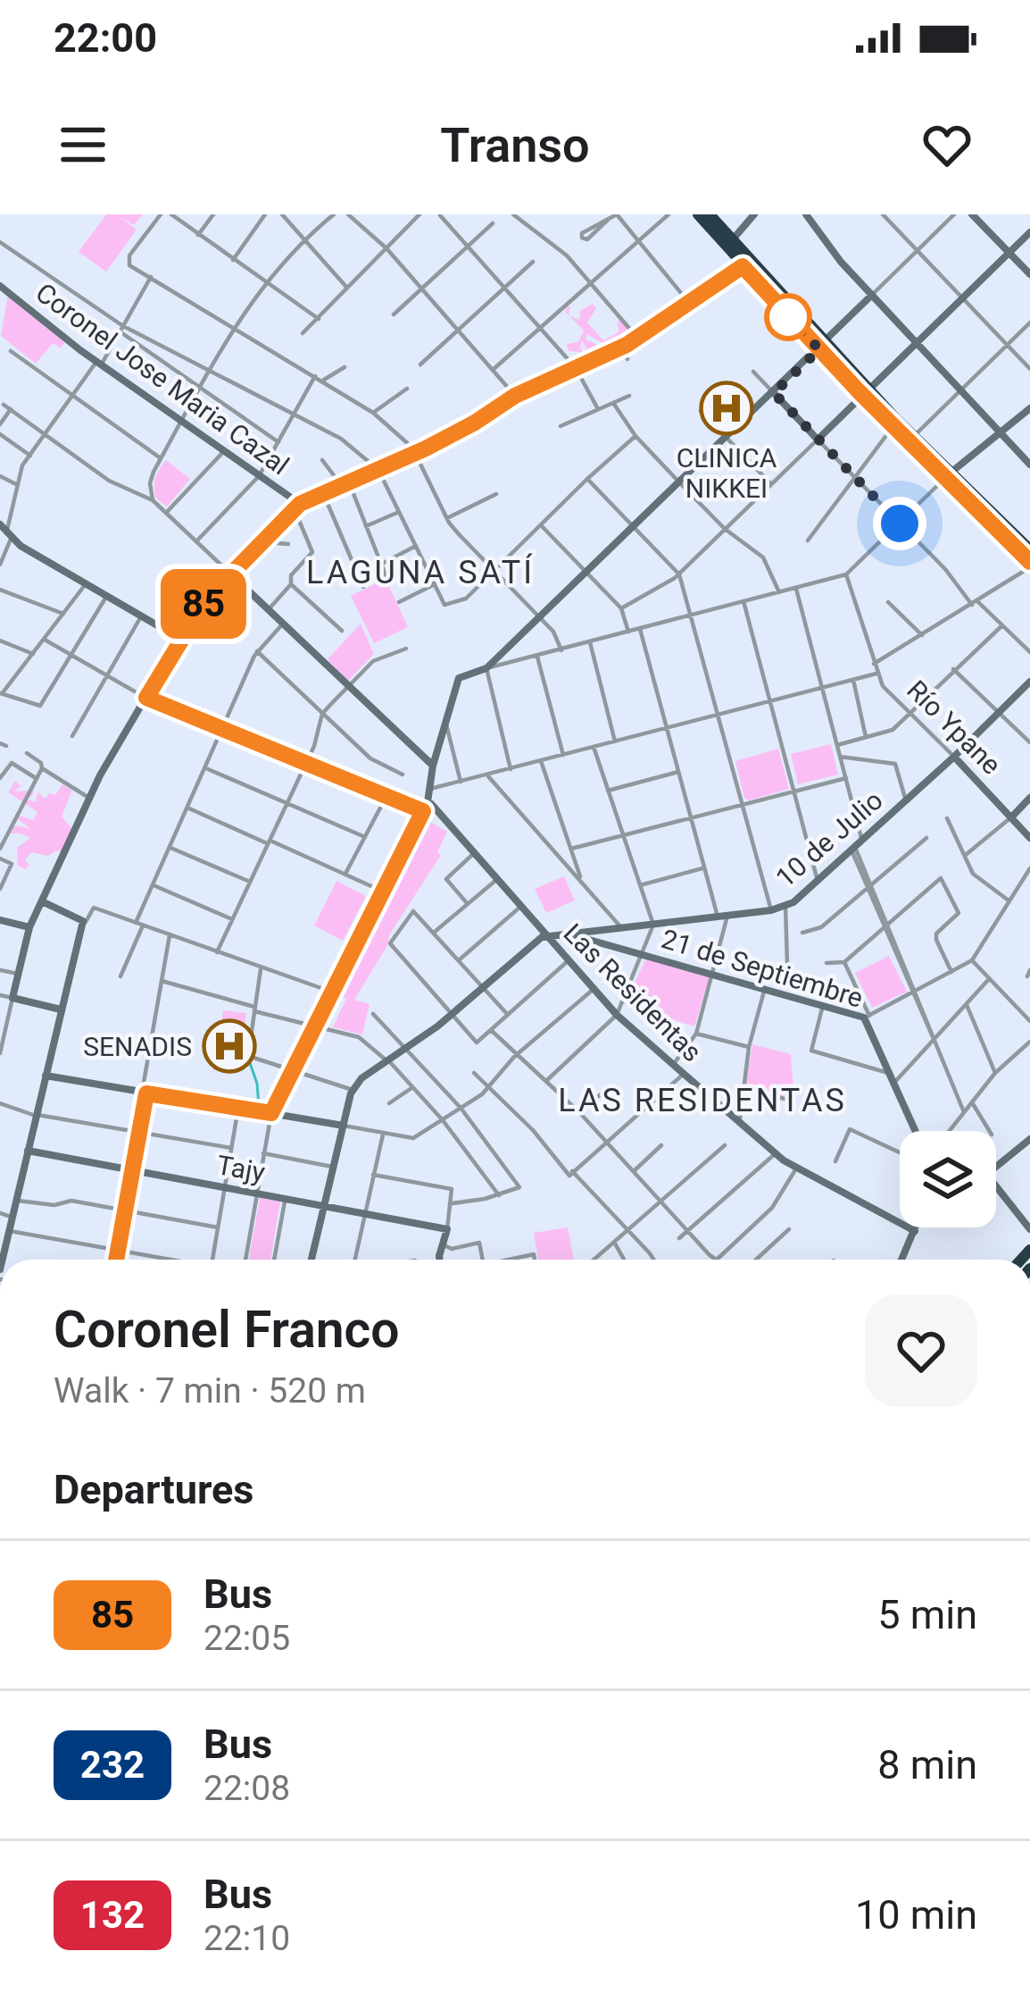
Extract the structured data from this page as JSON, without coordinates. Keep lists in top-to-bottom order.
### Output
{
  "streets": {
    "street": [
      "Coronel Jose Maria Cazal",
      "Río Ypane",
      "10 de Julio",
      "21 de Septiembre",
      "Las Residentas",
      "Tajy"
    ]
  },
  "crossings": [
    ["Río Ypane", "10 de Julio"],
    ["10 de Julio", "21 de Septiembre"],
    ["10 de Julio", "Las Residentas"]
  ],
  "districts": ["LAGUNA SATÍ", "LAS RESIDENTAS"],
  "places": {
    "hospital": ["CLINICA NIKKEI", "SENADIS"]
  },
  "lines": ["bus line 85"],
  "page": {
    "status": "22:00",
    "header": "Transo",
    "on_map": "85",
    "heading": [
      ["Coronel Franco", "Walk · 7 min · 520 m"],
      "Departures"
    ],
    "list": [
      {
        "mark": "85",
        "name": "Bus",
        "note": "22:05",
        "value": "5 min"
      },
      {
        "mark": "232",
        "name": "Bus",
        "note": "22:08",
        "value": "8 min"
      },
      {
        "mark": "132",
        "name": "Bus",
        "note": "22:10",
        "value": "10 min"
      }
    ]
  }
}
